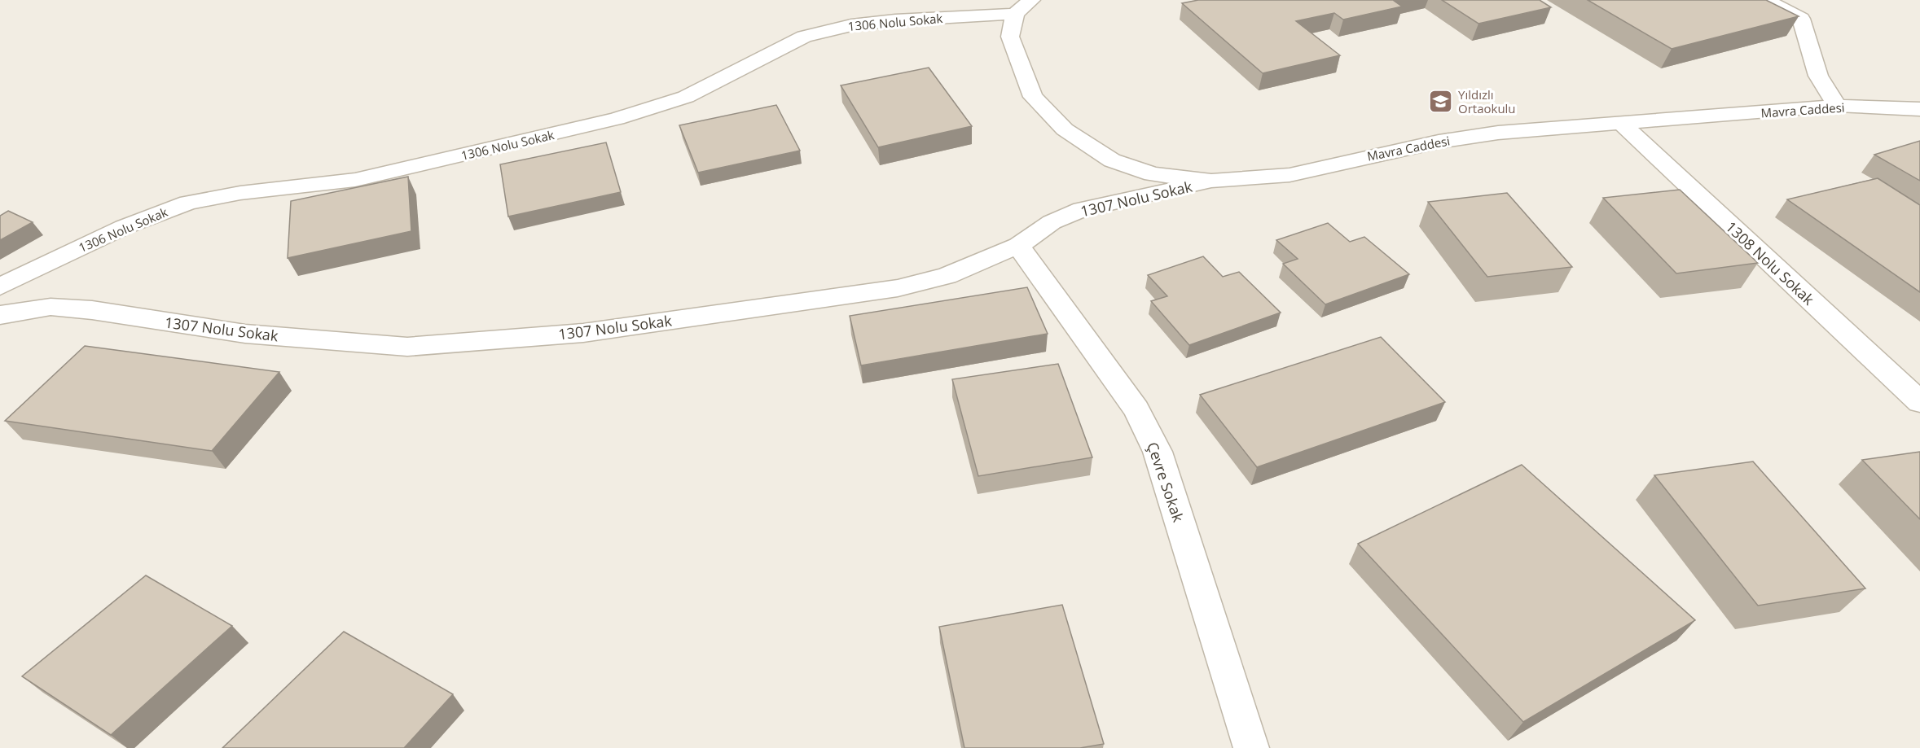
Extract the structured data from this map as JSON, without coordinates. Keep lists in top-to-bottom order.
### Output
{
  "streets": {
    "street": [
      "1306 Nolu Sokak",
      "Mavra Caddesi",
      "1307 Nolu Sokak",
      "1308 Nolu Sokak",
      "Çevre Sokak"
    ]
  },
  "crossings": [
    ["1306 Nolu Sokak", "Mavra Caddesi"],
    ["Mavra Caddesi", "1307 Nolu Sokak"],
    ["Mavra Caddesi", "1308 Nolu Sokak"],
    ["1307 Nolu Sokak", "Çevre Sokak"]
  ],
  "places": {
    "school or university": ["Yıldızlı Ortaokulu"]
  }
}
